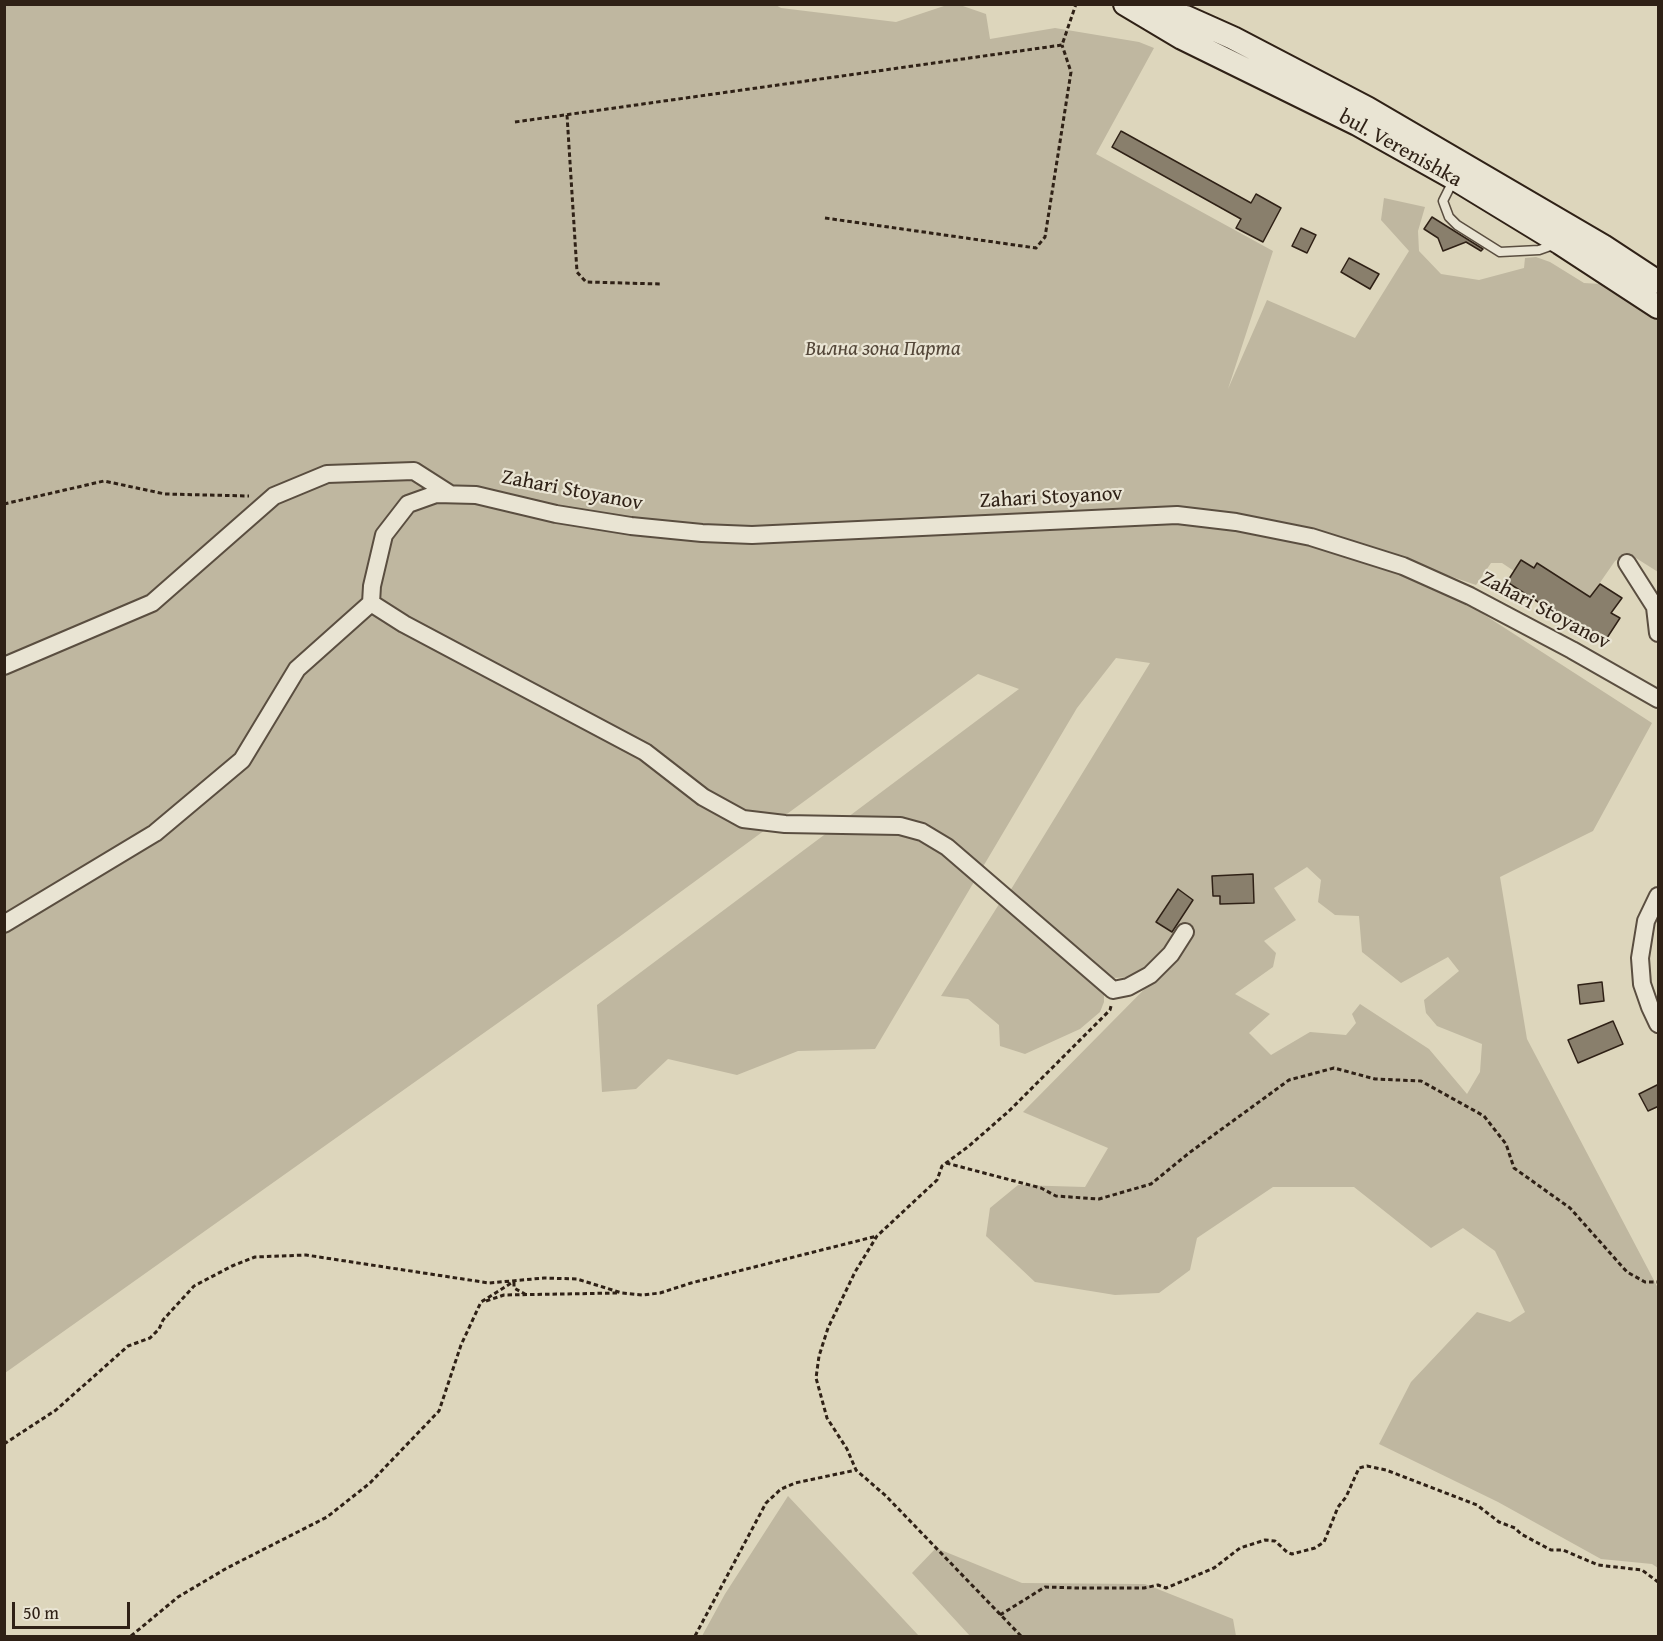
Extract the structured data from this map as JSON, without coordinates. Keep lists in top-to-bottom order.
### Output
{
  "streets": {
    "main road": ["bul. Verenishka"],
    "street": ["Zahari Stoyanov"]
  },
  "parks": ["Вилна зона Парта"],
  "scale_bar": "50 m"
}
